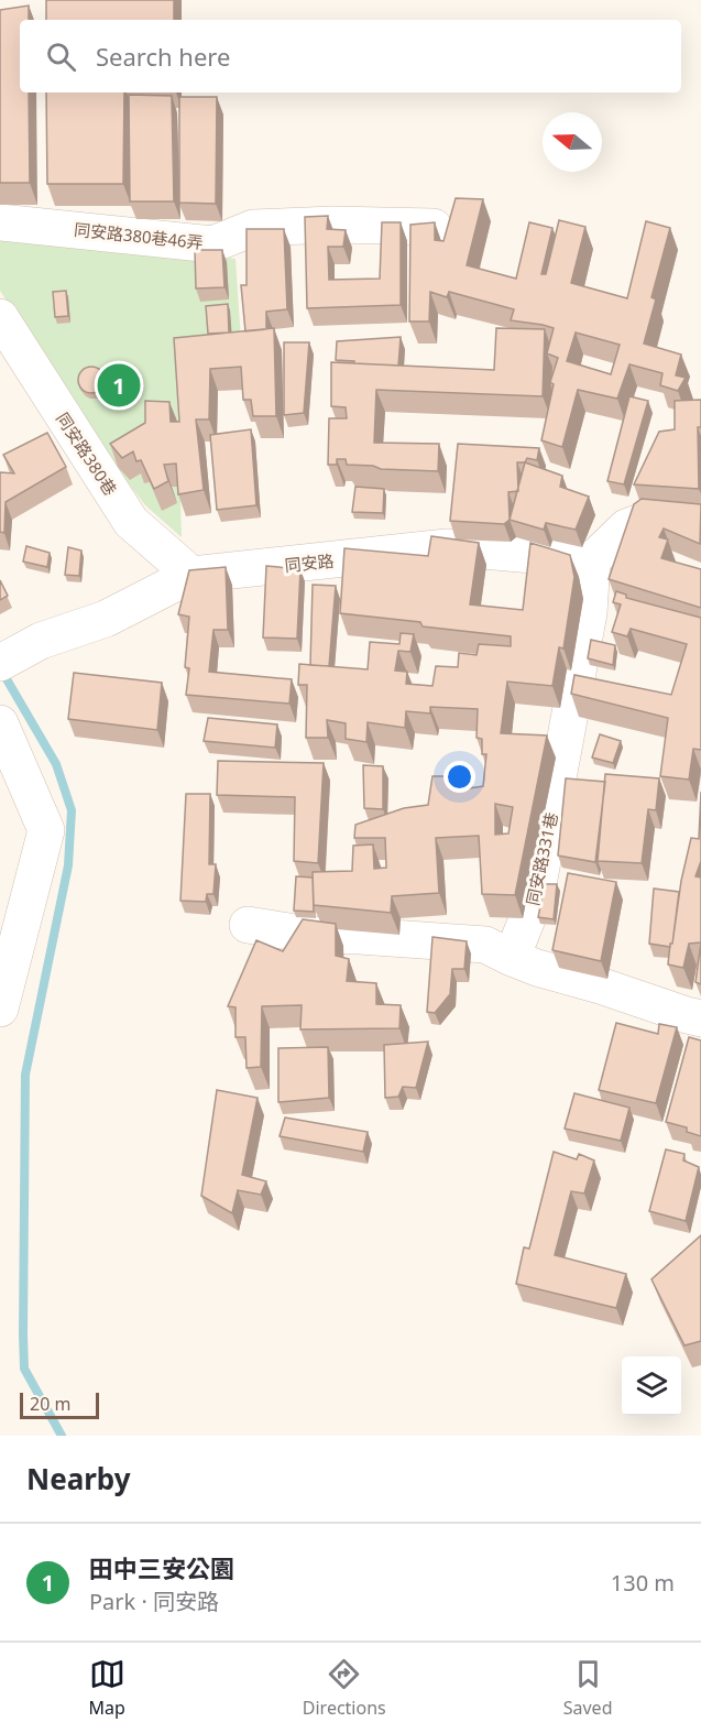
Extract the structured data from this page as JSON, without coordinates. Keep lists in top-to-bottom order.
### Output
{
  "streets": {
    "street": [
      "同安路380巷46弄",
      "同安路380巷",
      "同安路",
      "同安路331巷"
    ]
  },
  "crossings": [
    ["同安路380巷", "同安路"],
    ["同安路", "同安路331巷"]
  ],
  "scale_bar": "20 m",
  "north": "left",
  "page": {
    "search": "Search here",
    "pins": "1",
    "scale": "20 m",
    "heading": "Nearby",
    "list": [
      {
        "mark": "1",
        "name": "田中三安公園",
        "note": "Park · 同安路",
        "value": "130 m"
      }
    ],
    "nav": ["Map", "Directions", "Saved"]
  }
}
